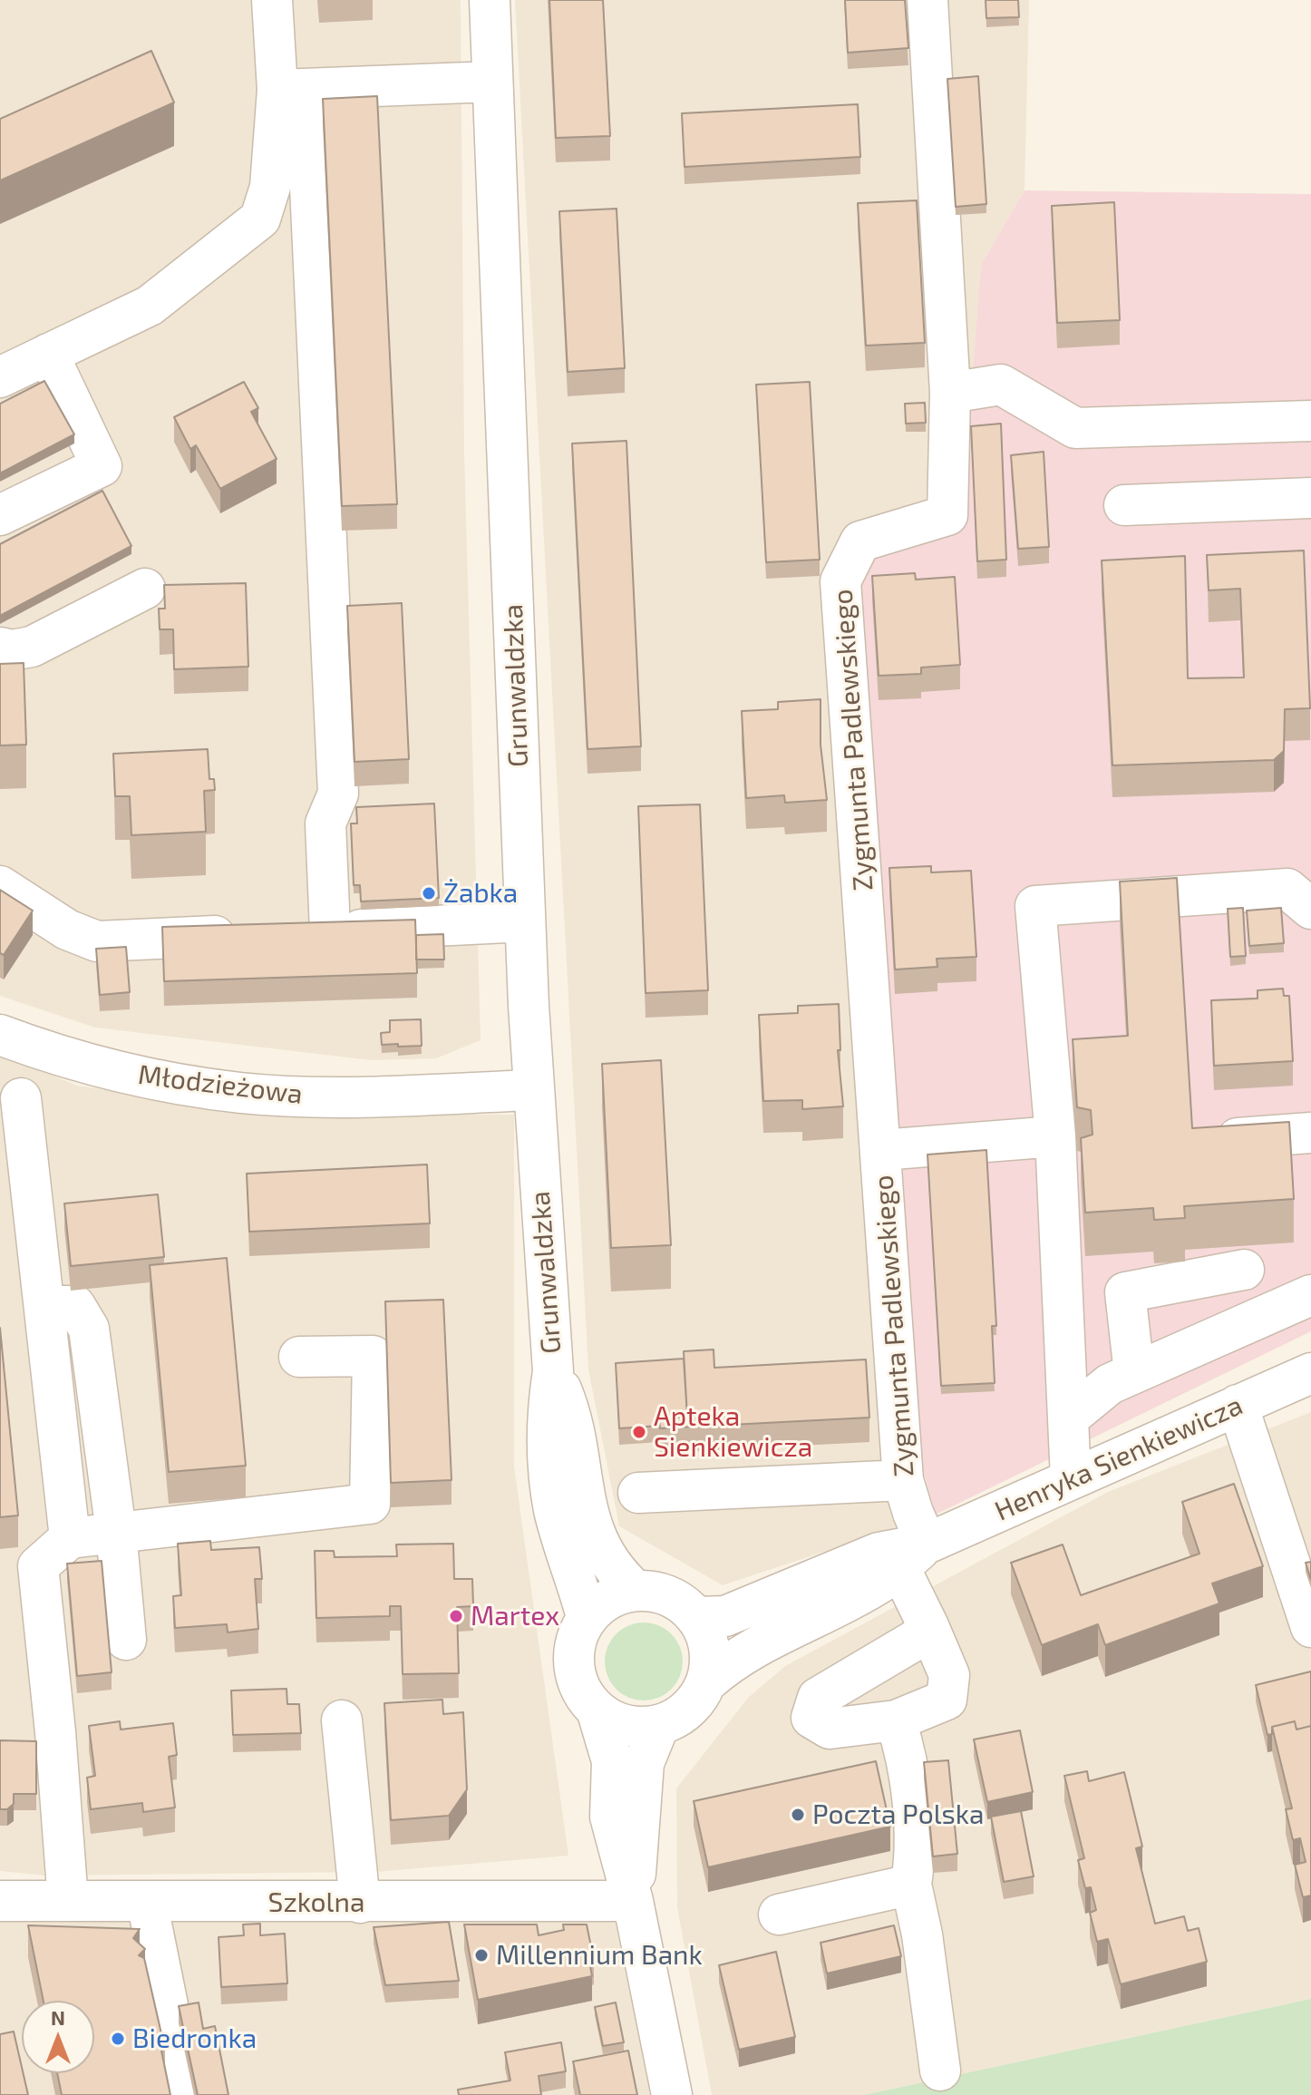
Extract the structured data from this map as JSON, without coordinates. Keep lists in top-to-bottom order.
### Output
{
  "streets": {
    "street": [
      "Grunwaldzka",
      "Zygmunta Padlewskiego",
      "Młodzieżowa",
      "Henryka Sienkiewicza",
      "Szkolna"
    ]
  },
  "crossings": [
    ["Grunwaldzka", "Młodzieżowa"],
    ["Grunwaldzka", "Henryka Sienkiewicza"],
    ["Zygmunta Padlewskiego", "Henryka Sienkiewicza"]
  ],
  "places": [
    "Żabka",
    "Apteka Sienkiewicza",
    "Martex",
    "Poczta Polska",
    "Millennium Bank",
    "Biedronka"
  ],
  "north": "top"
}
